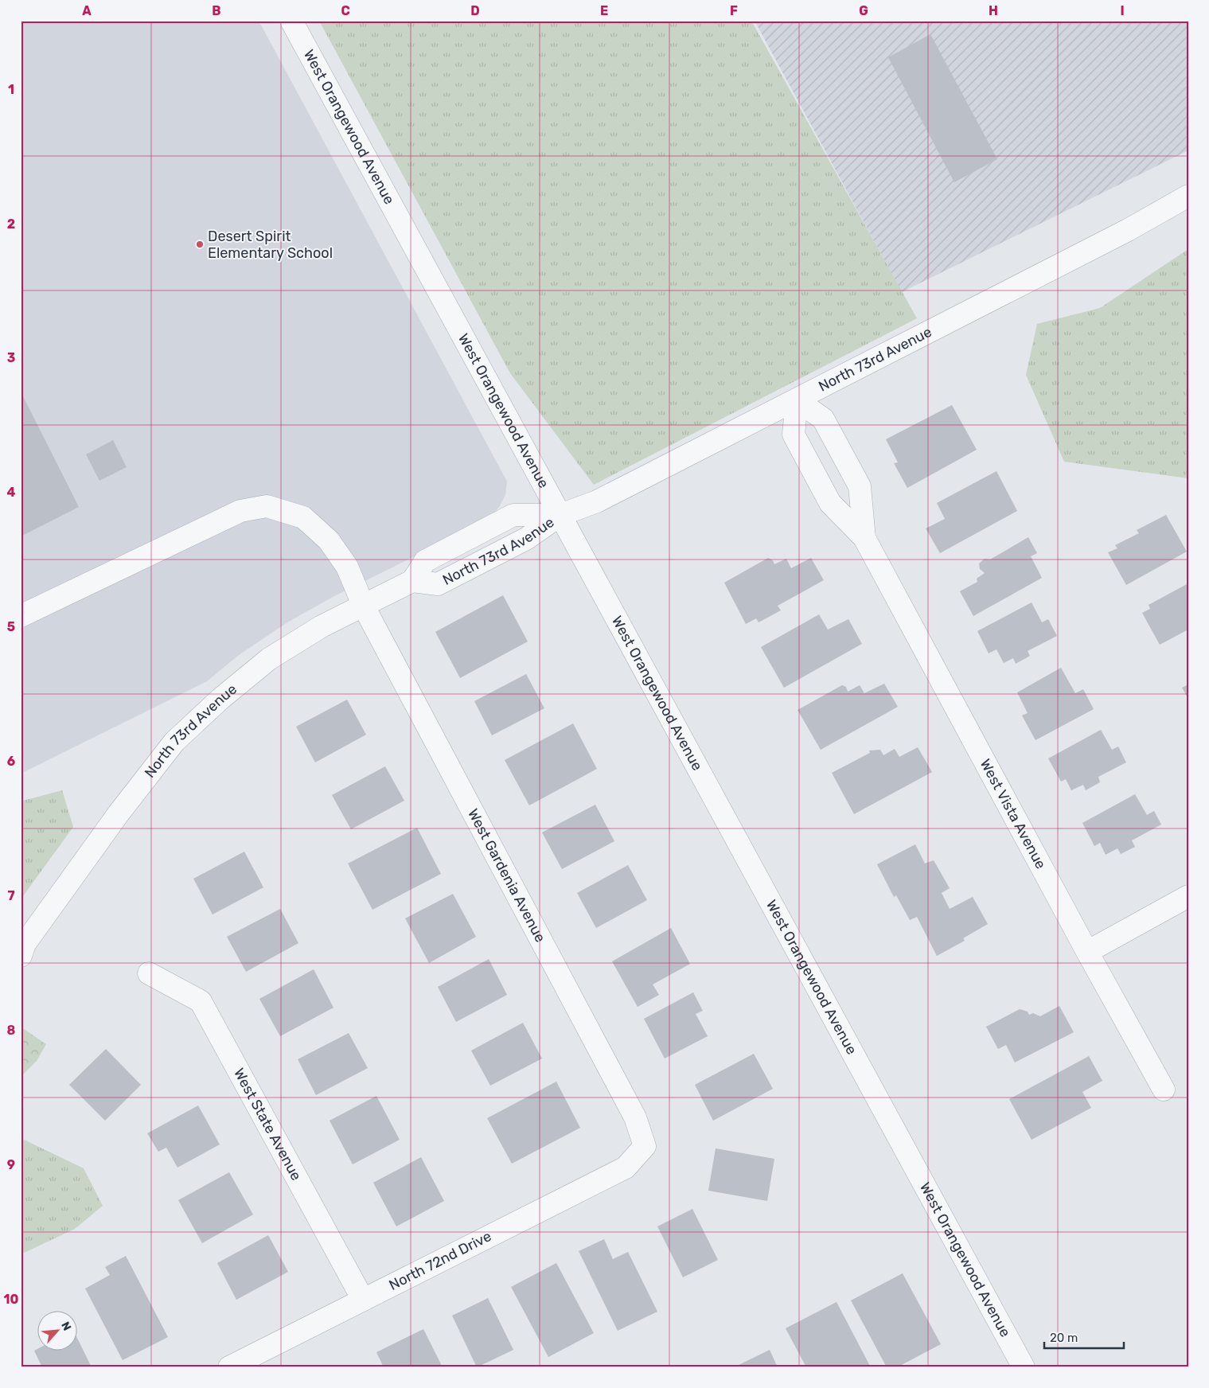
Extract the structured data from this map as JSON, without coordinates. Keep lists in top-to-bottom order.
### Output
{
  "streets": {
    "street": [
      "West Orangewood Avenue",
      "North 73rd Avenue",
      "West Vista Avenue",
      "West Gardenia Avenue",
      "West State Avenue",
      "North 72nd Drive"
    ]
  },
  "crossings": [
    ["West Orangewood Avenue", "North 73rd Avenue"],
    ["North 73rd Avenue", "West Vista Avenue"],
    ["North 73rd Avenue", "West Gardenia Avenue"],
    ["West Gardenia Avenue", "North 72nd Drive"],
    ["West State Avenue", "North 72nd Drive"]
  ],
  "places": ["Desert Spirit Elementary School"],
  "scale_bar": "20 m",
  "north": "top right",
  "grid": {
    "columns": [
      "A",
      "B",
      "C",
      "D",
      "E",
      "F",
      "G",
      "H",
      "I"
    ],
    "rows": [
      "1",
      "2",
      "3",
      "4",
      "5",
      "6",
      "7",
      "8",
      "9",
      "10"
    ]
  }
}
